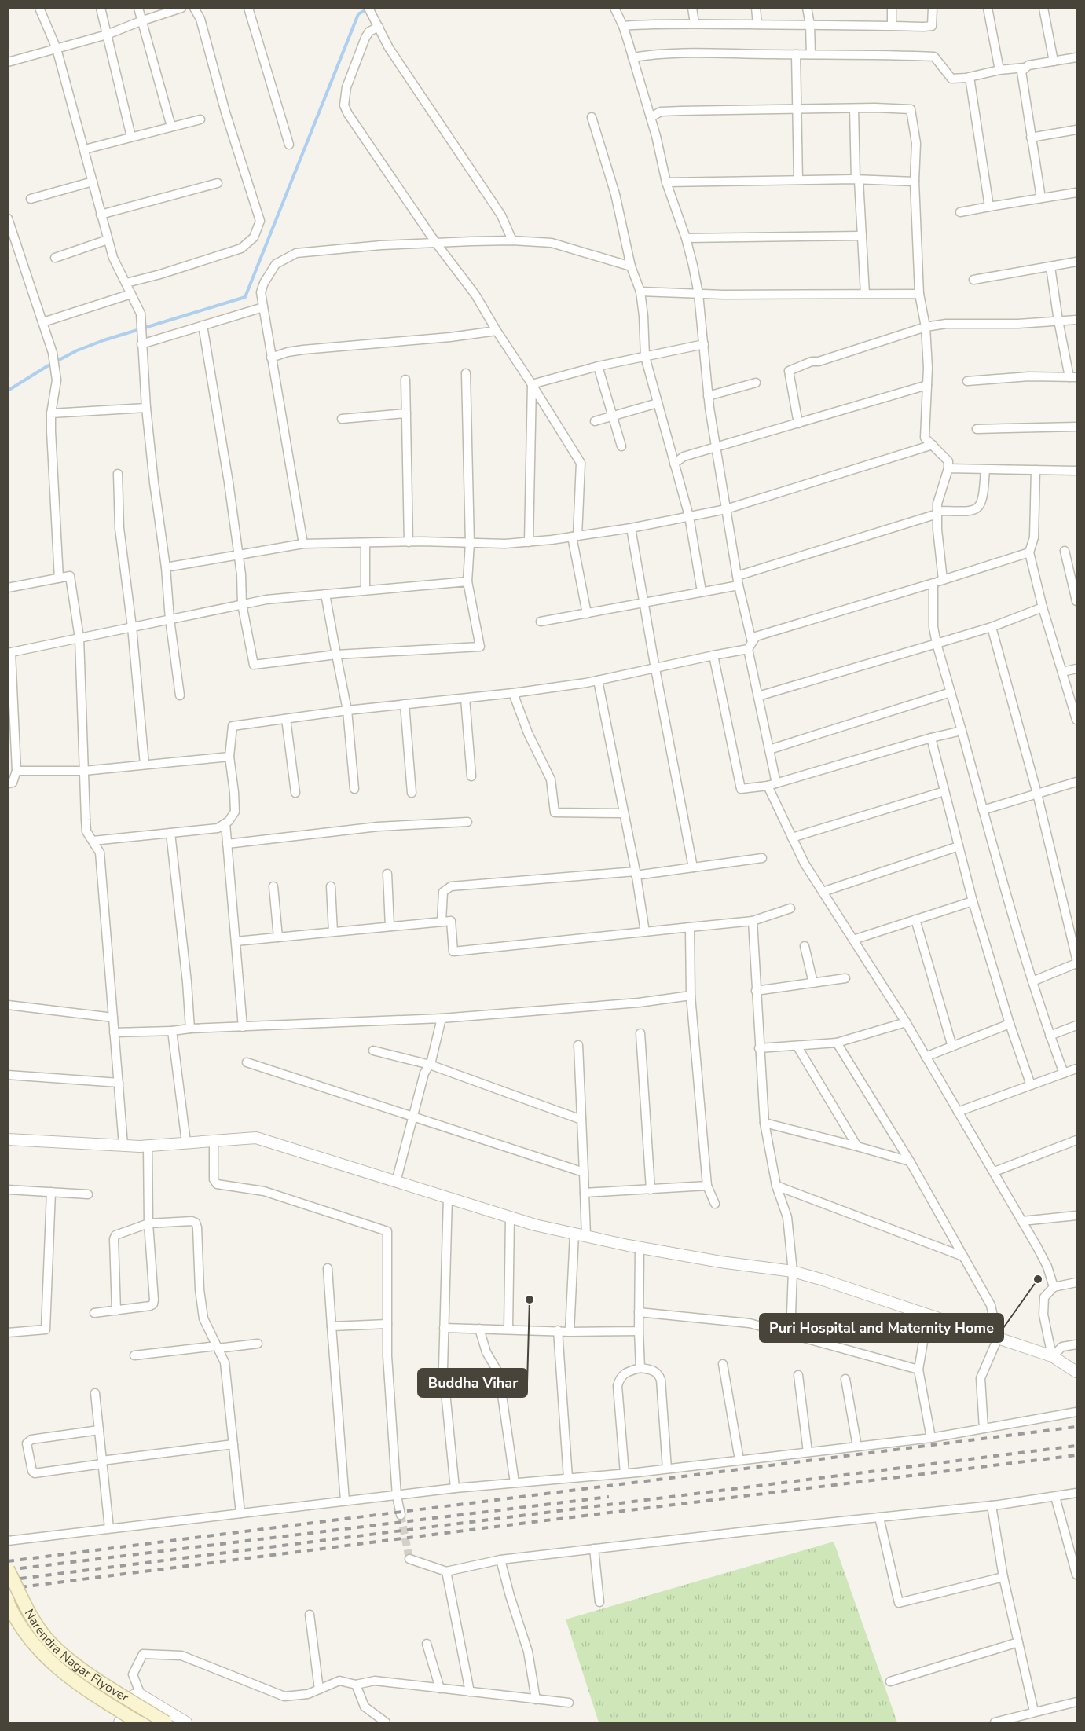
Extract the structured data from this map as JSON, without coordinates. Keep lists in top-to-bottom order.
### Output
{
  "streets": {
    "main road": ["Narendra Nagar Flyover"]
  },
  "places": ["Puri Hospital and Maternity Home", "Buddha Vihar"]
}
